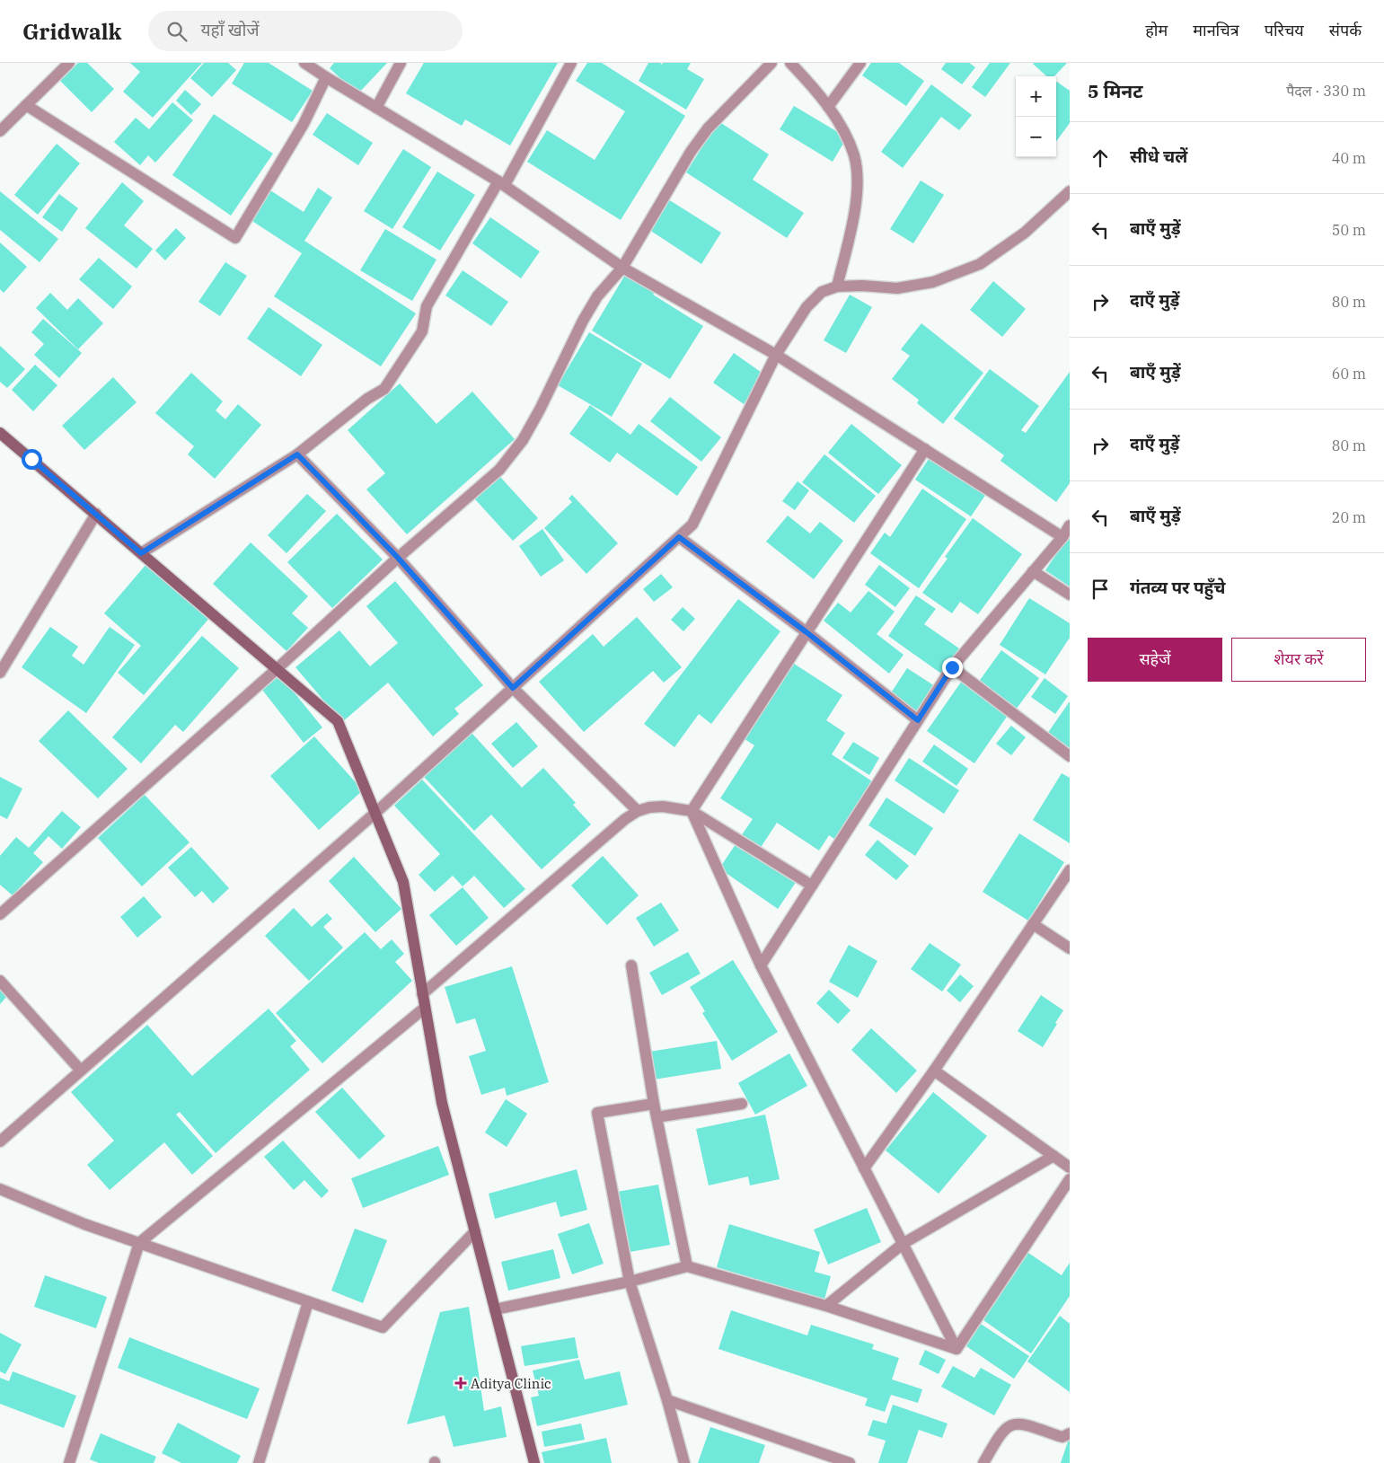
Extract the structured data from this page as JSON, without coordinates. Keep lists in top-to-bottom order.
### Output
{
  "places": {
    "health": ["Aditya Clinic"]
  },
  "page": {
    "header": "Gridwalk",
    "search": "यहाँ खोजें",
    "nav": [
      "होम",
      "मानचित्र",
      "परिचय",
      "संपर्क"
    ],
    "heading": ["5 मिनट", "पैदल · 330 m"],
    "map_buttons": ["+", "−"],
    "list": [
      ["सीधे चलें", "40 m"],
      ["बाएँ मुड़ें", "50 m"],
      ["दाएँ मुड़ें", "80 m"],
      ["बाएँ मुड़ें", "60 m"],
      ["दाएँ मुड़ें", "80 m"],
      ["बाएँ मुड़ें", "20 m"],
      "गंतव्य पर पहुँचे"
    ],
    "buttons": ["सहेजें", "शेयर करें"]
  }
}
